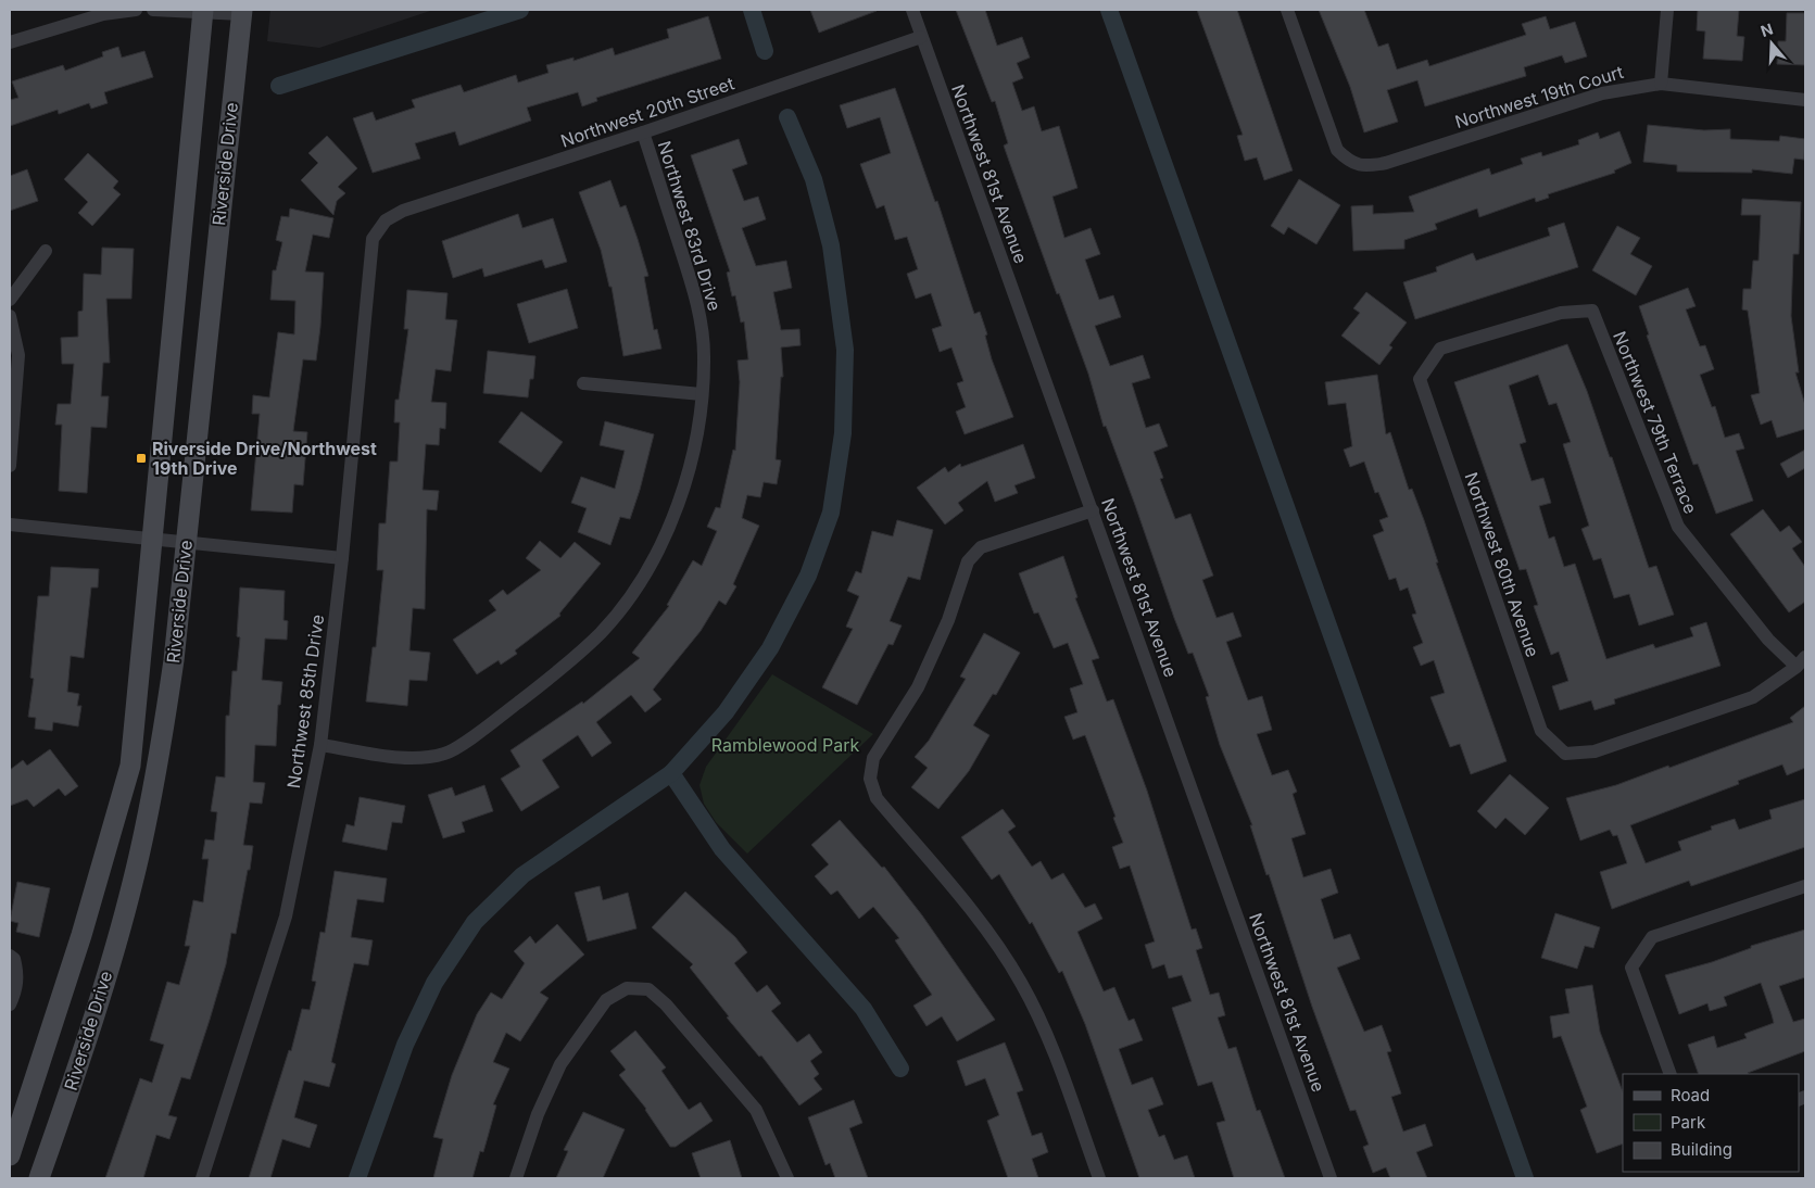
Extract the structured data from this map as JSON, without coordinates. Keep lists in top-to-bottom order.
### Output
{
  "streets": {
    "street": [
      "Northwest 19th Court",
      "Northwest 20th Street",
      "Riverside Drive",
      "Northwest 81st Avenue",
      "Northwest 83rd Drive",
      "Northwest 79th Terrace",
      "Northwest 80th Avenue",
      "Northwest 85th Drive"
    ]
  },
  "crossings": [
    ["Northwest 20th Street", "Northwest 81st Avenue"],
    ["Northwest 20th Street", "Northwest 83rd Drive"],
    ["Northwest 20th Street", "Northwest 85th Drive"],
    ["Northwest 83rd Drive", "Northwest 85th Drive"],
    ["Northwest 79th Terrace", "Northwest 80th Avenue"]
  ],
  "parks": ["Ramblewood Park"],
  "places": {
    "transit": ["Riverside Drive/Northwest 19th Drive"]
  },
  "legend": ["Road", "Park", "Building"],
  "north": "top"
}
